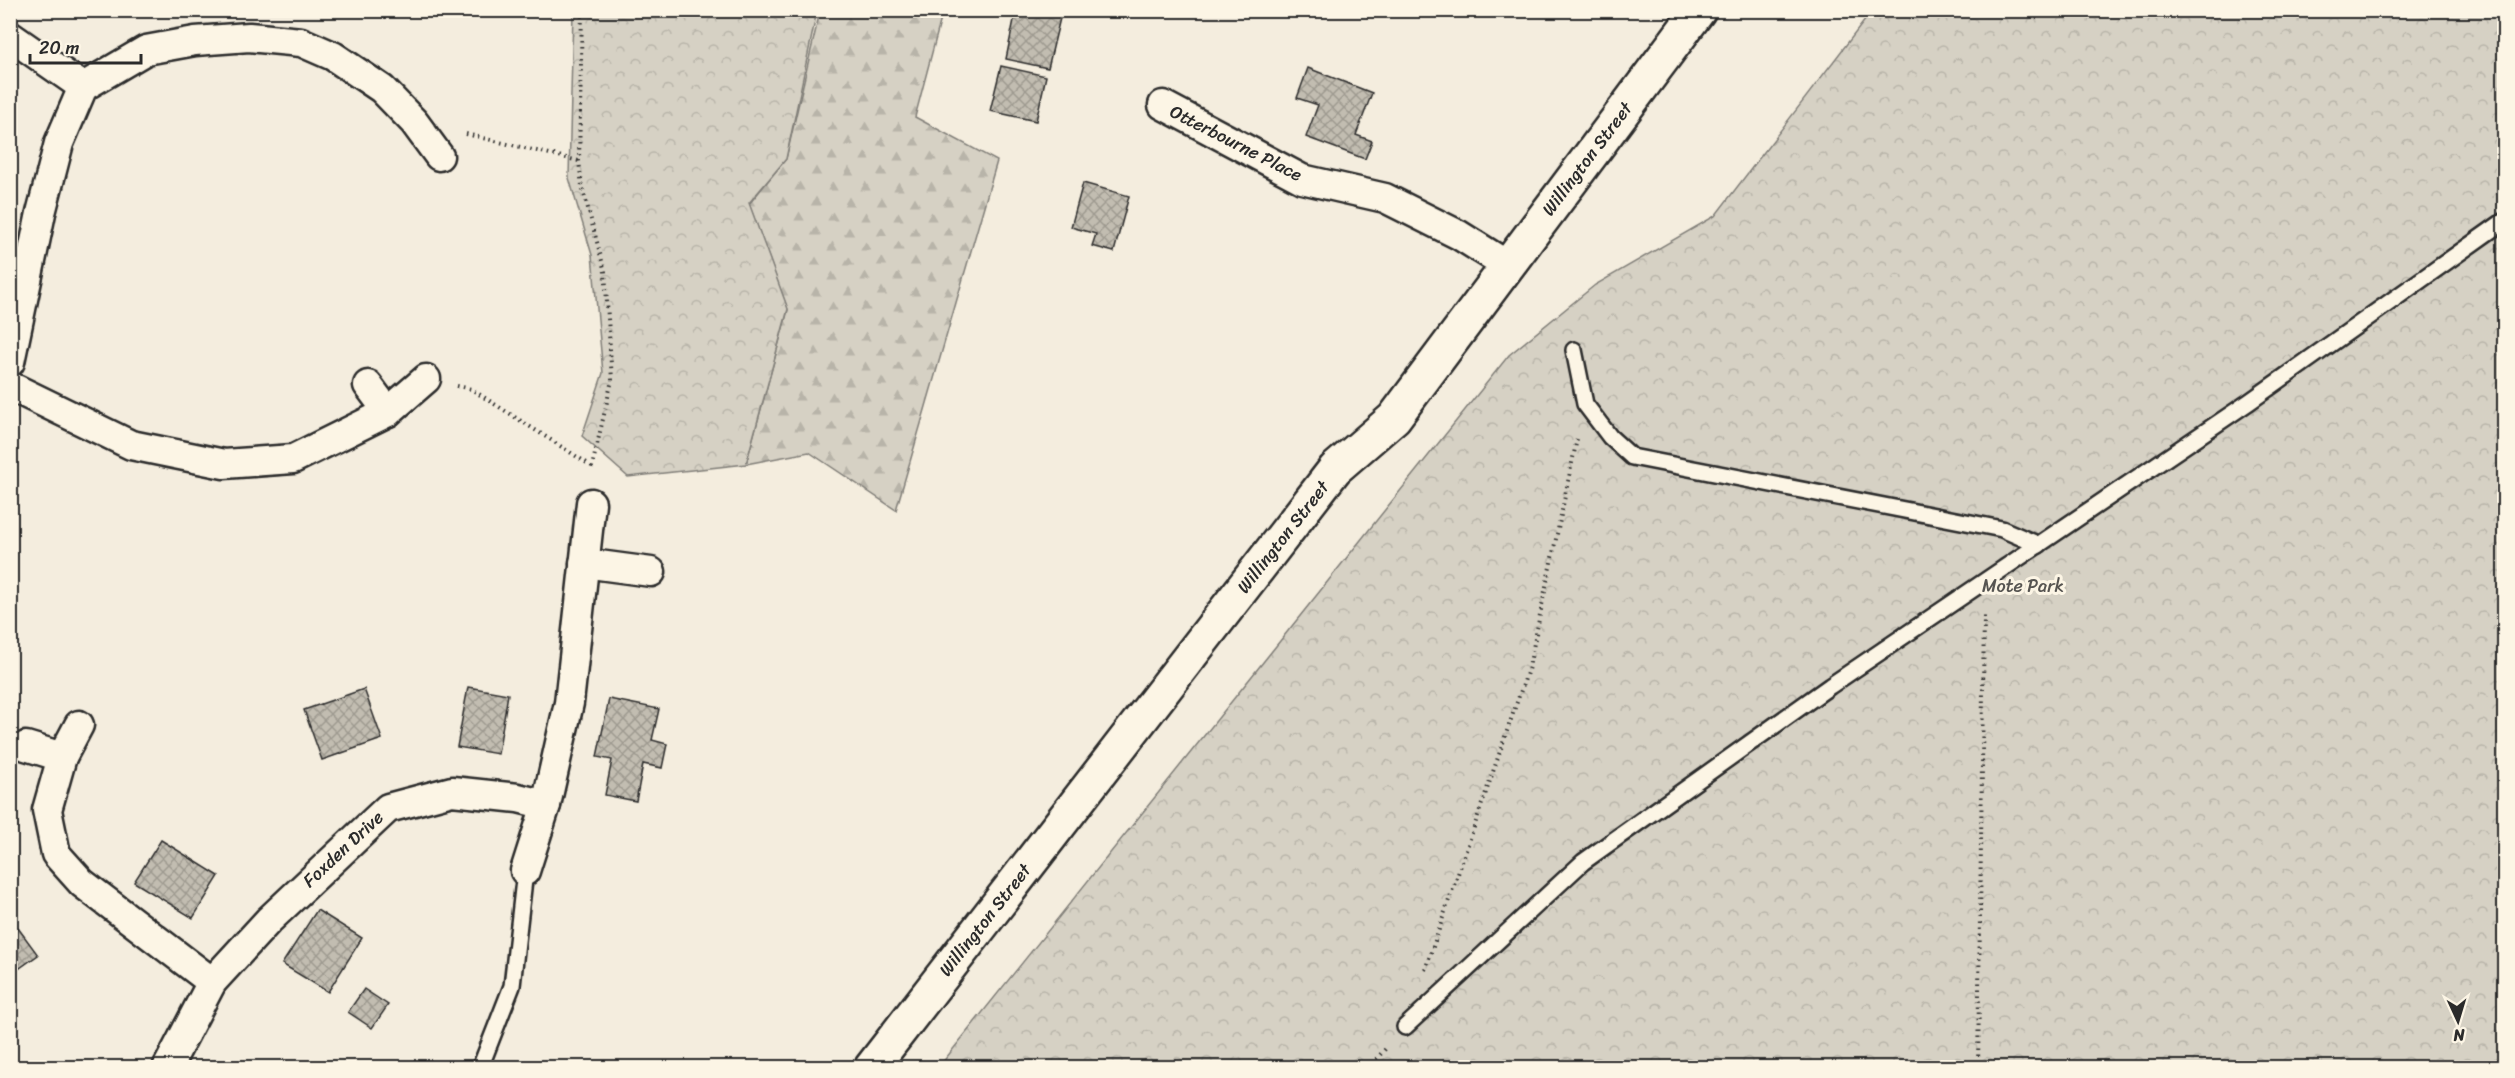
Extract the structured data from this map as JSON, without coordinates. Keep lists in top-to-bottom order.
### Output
{
  "streets": {
    "street": ["Otterbourne Place", "Willington Street", "Foxden Drive"]
  },
  "crossings": [
    ["Otterbourne Place", "Willington Street"]
  ],
  "parks": ["Mote Park"],
  "scale_bar": "20 m",
  "north": "bottom"
}
